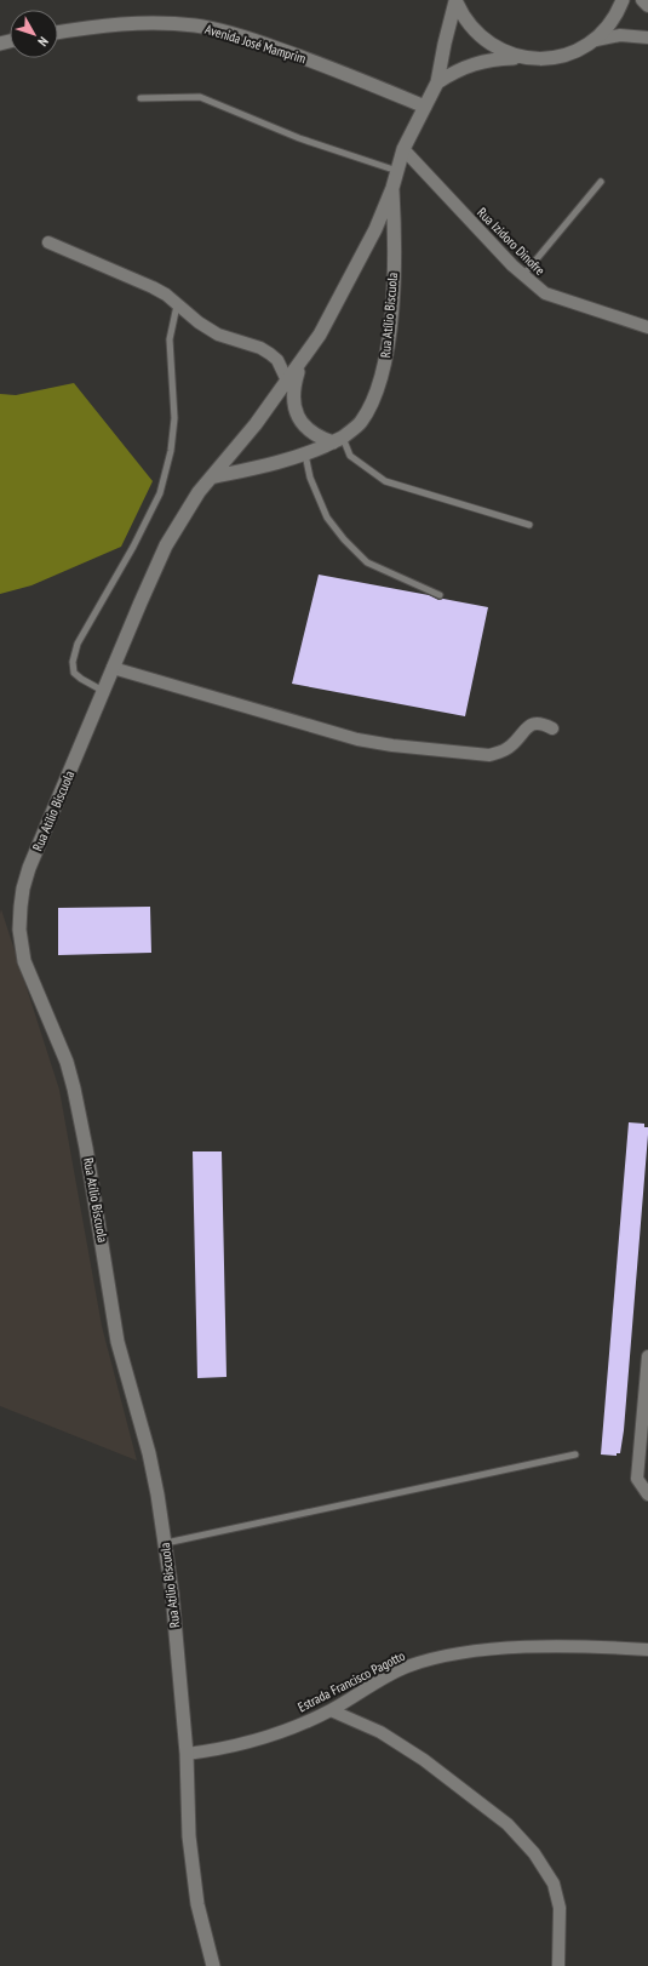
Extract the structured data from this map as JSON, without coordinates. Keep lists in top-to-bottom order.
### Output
{
  "streets": {
    "street": [
      "Avenida José Mamprim",
      "Rua Izidoro Dinofre",
      "Rua Atílio Biscuola",
      "Estrada Francisco Pagotto"
    ]
  },
  "crossings": [
    ["Avenida José Mamprim", "Rua Atílio Biscuola"],
    ["Rua Izidoro Dinofre", "Rua Atílio Biscuola"],
    ["Rua Atílio Biscuola", "Estrada Francisco Pagotto"]
  ],
  "north": "bottom right"
}
